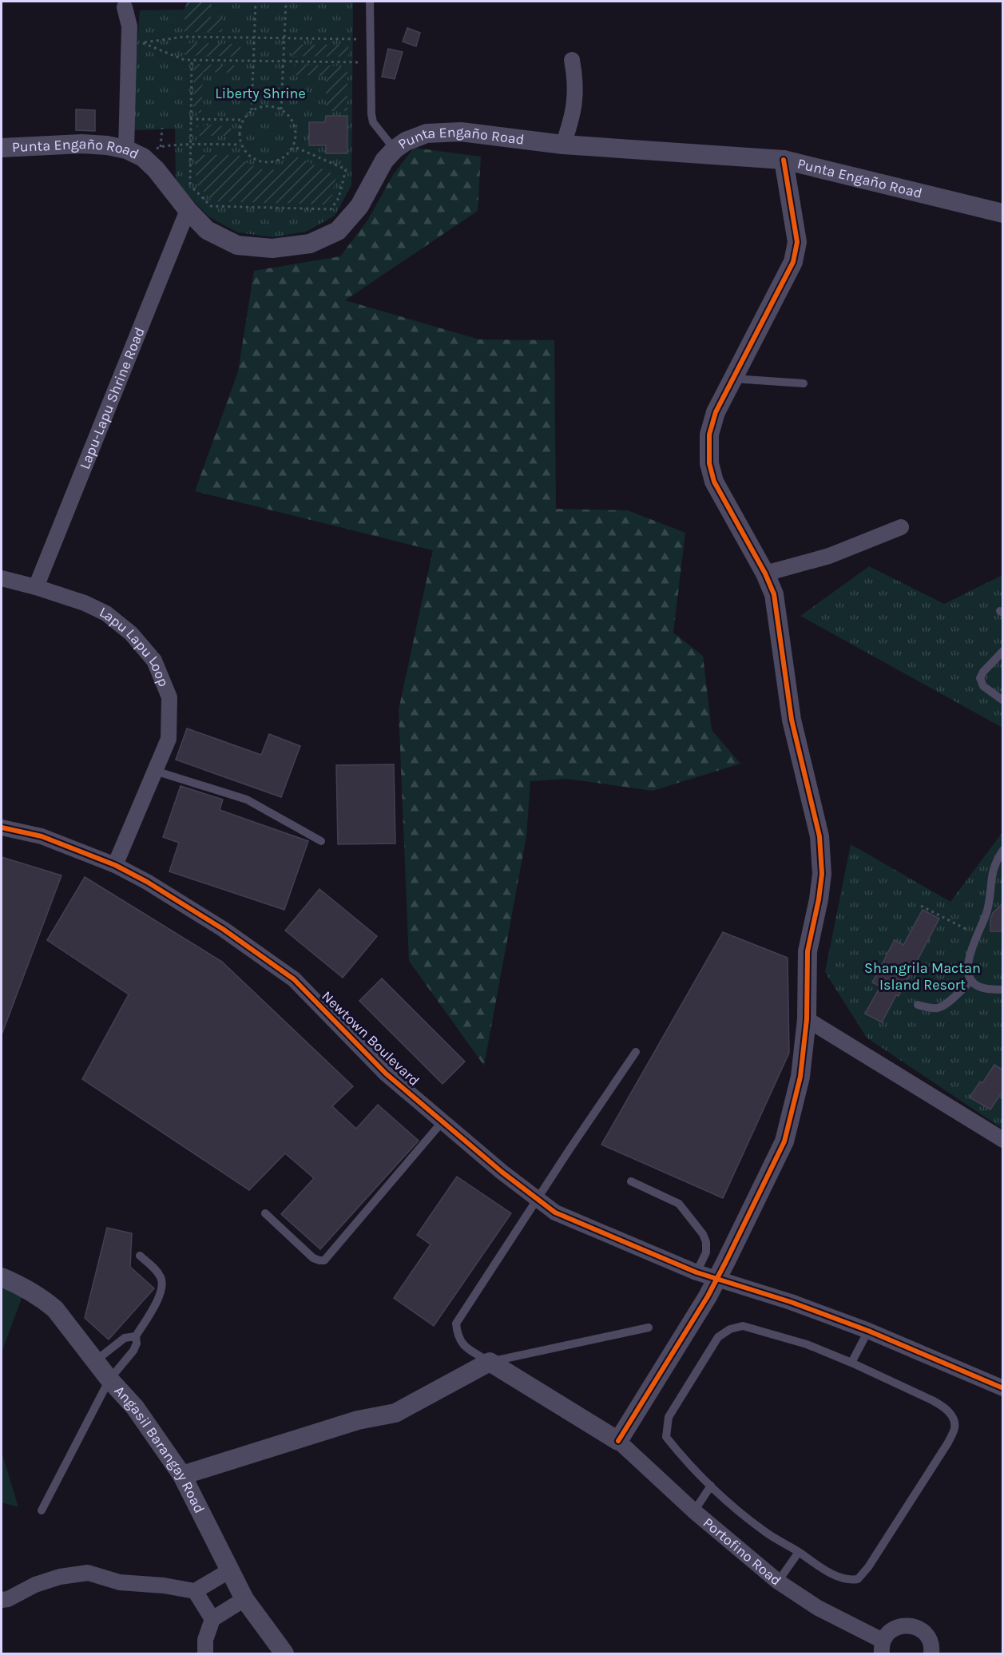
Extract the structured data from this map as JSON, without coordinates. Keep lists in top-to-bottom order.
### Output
{
  "streets": {
    "street": [
      "Punta Engaño Road",
      "Lapu-Lapu Shrine Road",
      "Lapu Lapu Loop",
      "Newtown Boulevard",
      "Angasil Barangay Road",
      "Portofino Road"
    ]
  },
  "crossings": [
    ["Punta Engaño Road", "Lapu-Lapu Shrine Road"],
    ["Lapu-Lapu Shrine Road", "Lapu Lapu Loop"],
    ["Lapu Lapu Loop", "Newtown Boulevard"]
  ],
  "parks": ["Liberty Shrine", "Shangrila Mactan Island Resort"]
}
